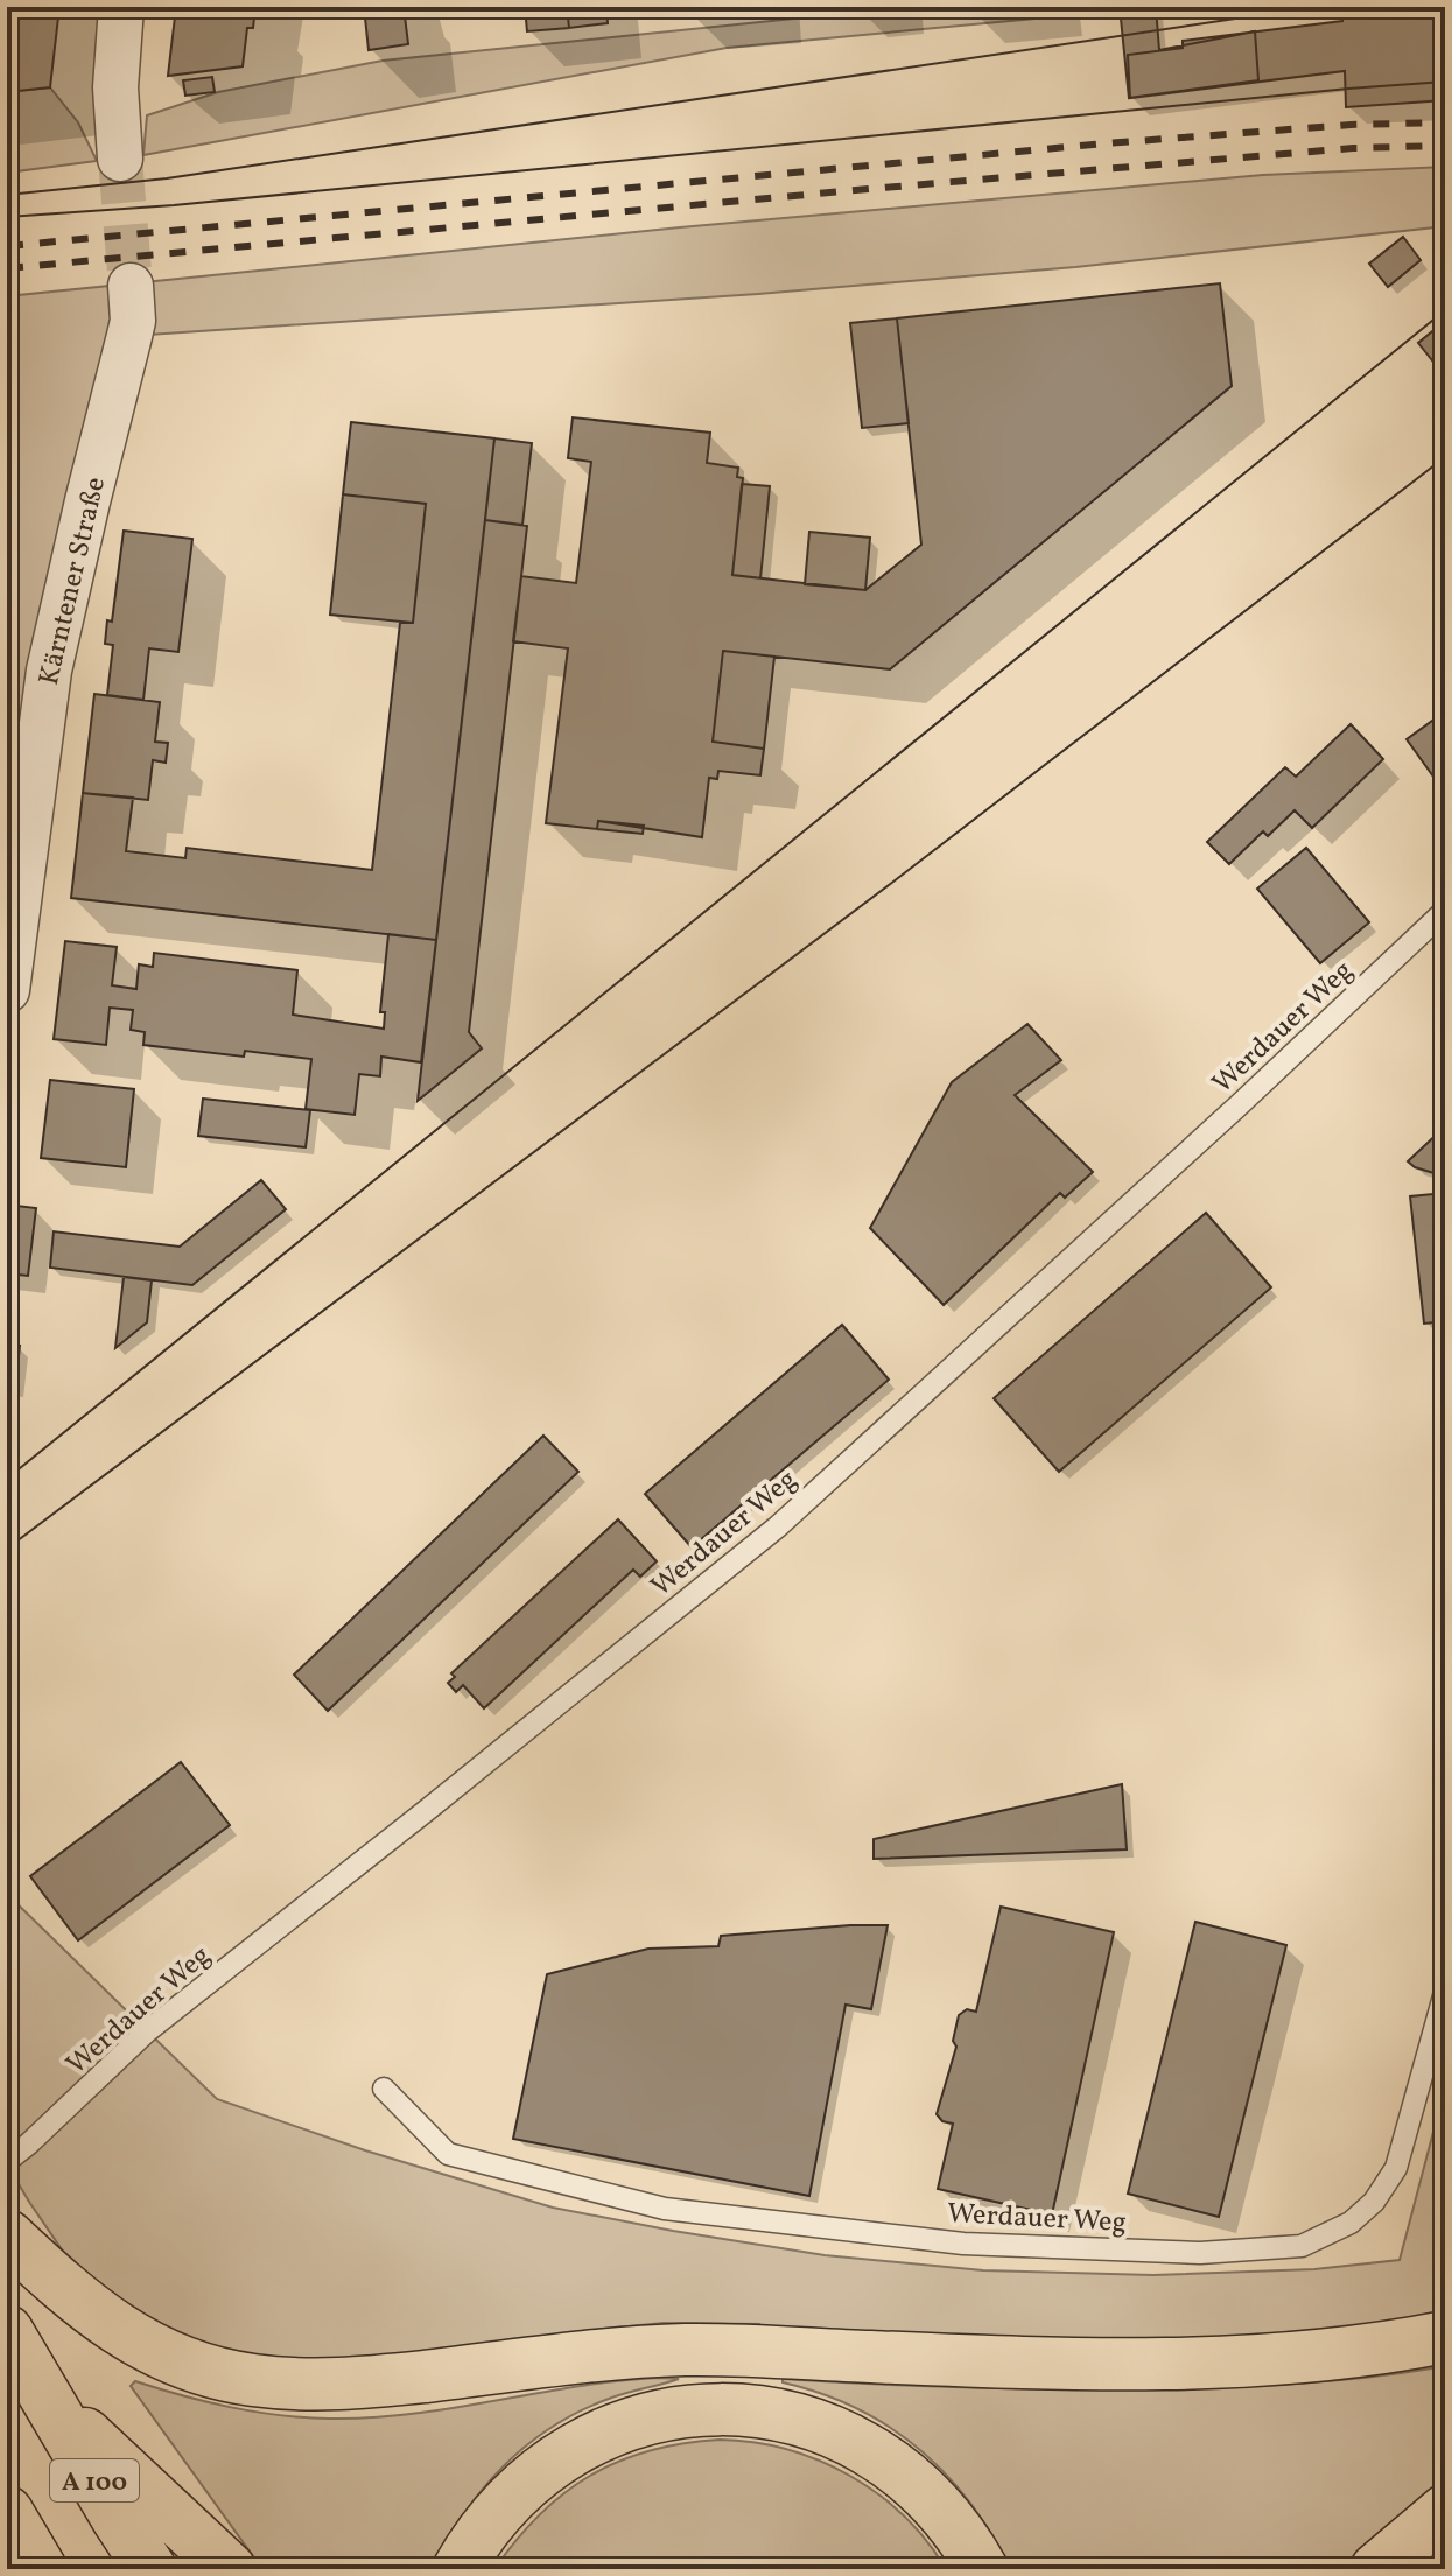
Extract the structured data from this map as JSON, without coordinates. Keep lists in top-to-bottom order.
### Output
{
  "streets": {
    "highway": ["A 100"],
    "street": ["Kärntener Straße"],
    "lane": ["Werdauer Weg"]
  }
}
